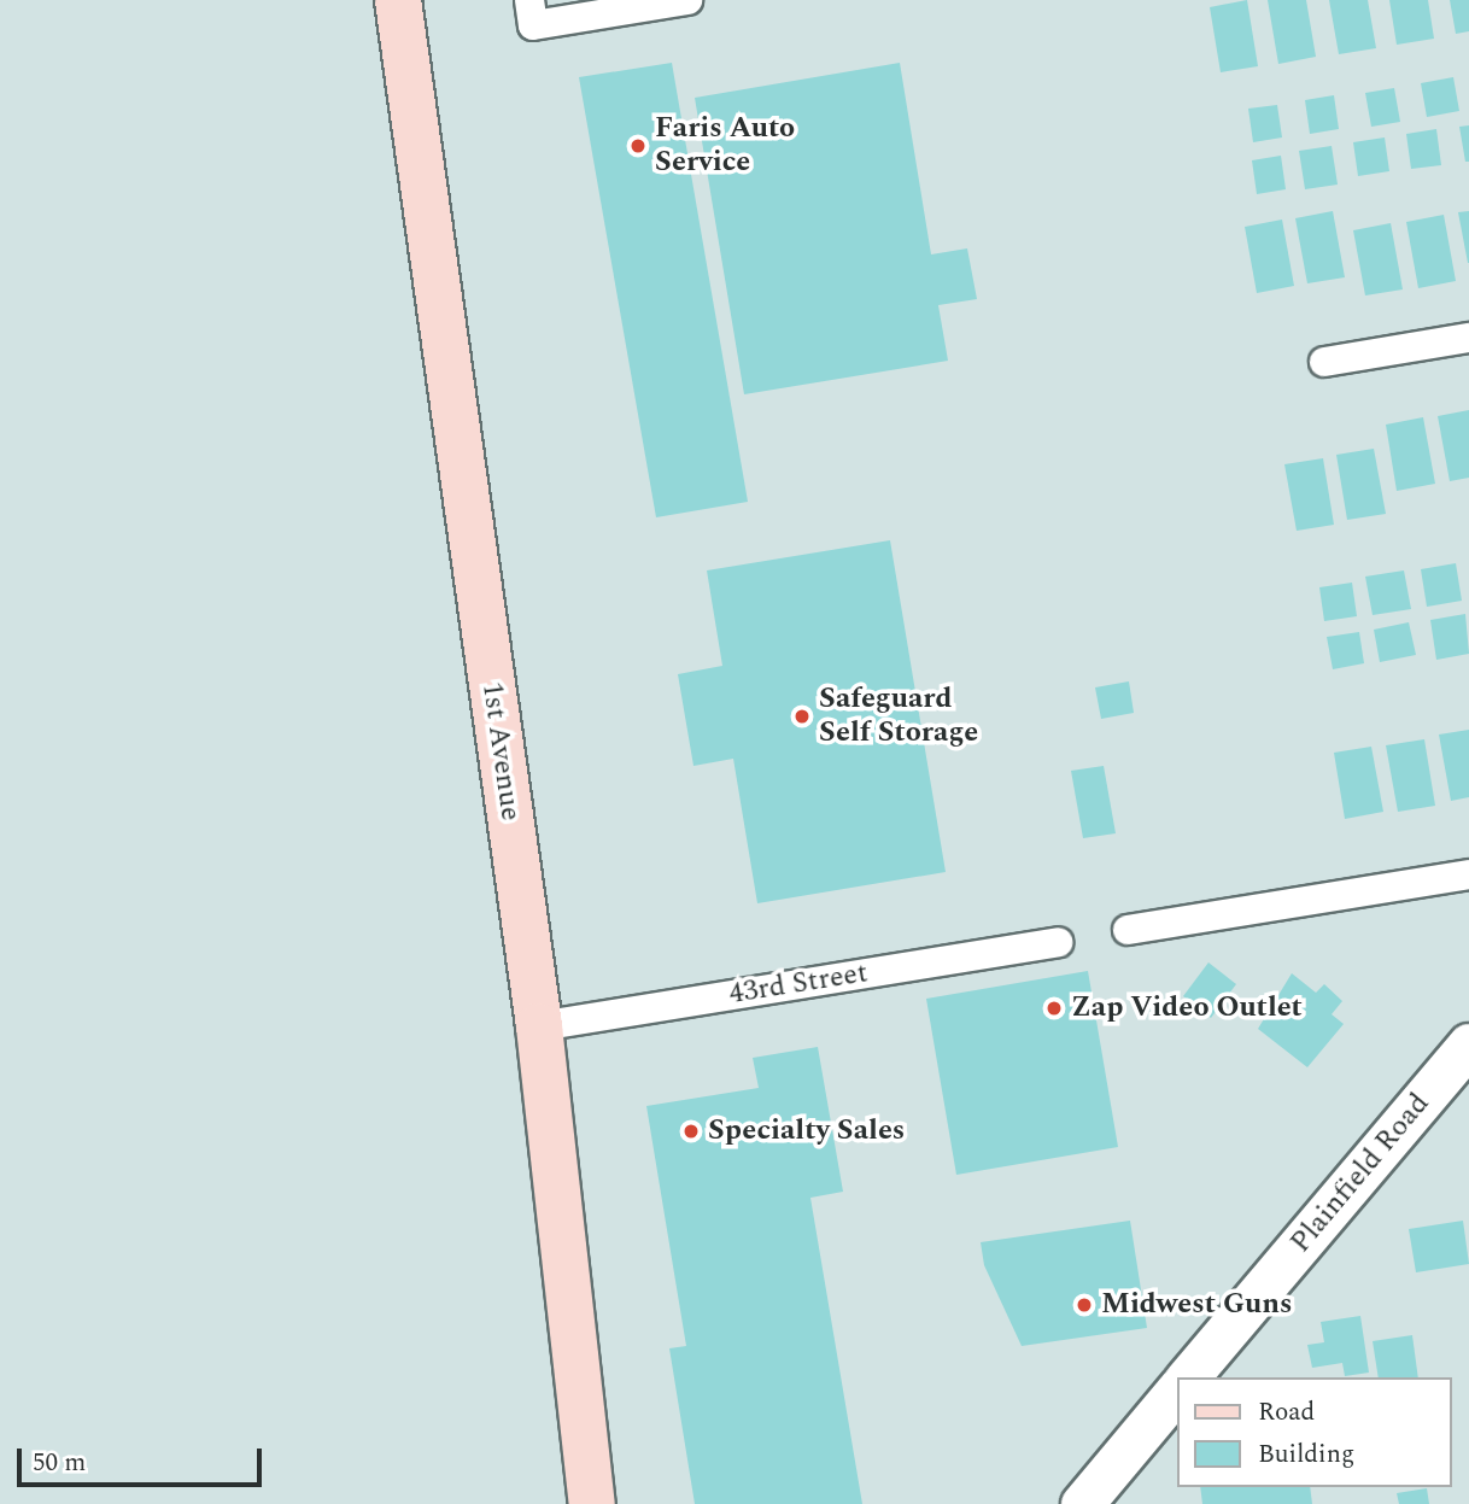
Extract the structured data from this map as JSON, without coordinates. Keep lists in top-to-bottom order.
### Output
{
  "streets": {
    "main road": ["1st Avenue"],
    "street": ["43rd Street", "Plainfield Road"]
  },
  "crossings": [
    ["1st Avenue", "43rd Street"]
  ],
  "places": [
    "Faris Auto Service",
    "Safeguard Self Storage",
    "Zap Video Outlet",
    "Specialty Sales",
    "Midwest Guns"
  ],
  "legend": ["Road", "Building"],
  "scale_bar": "50 m"
}
